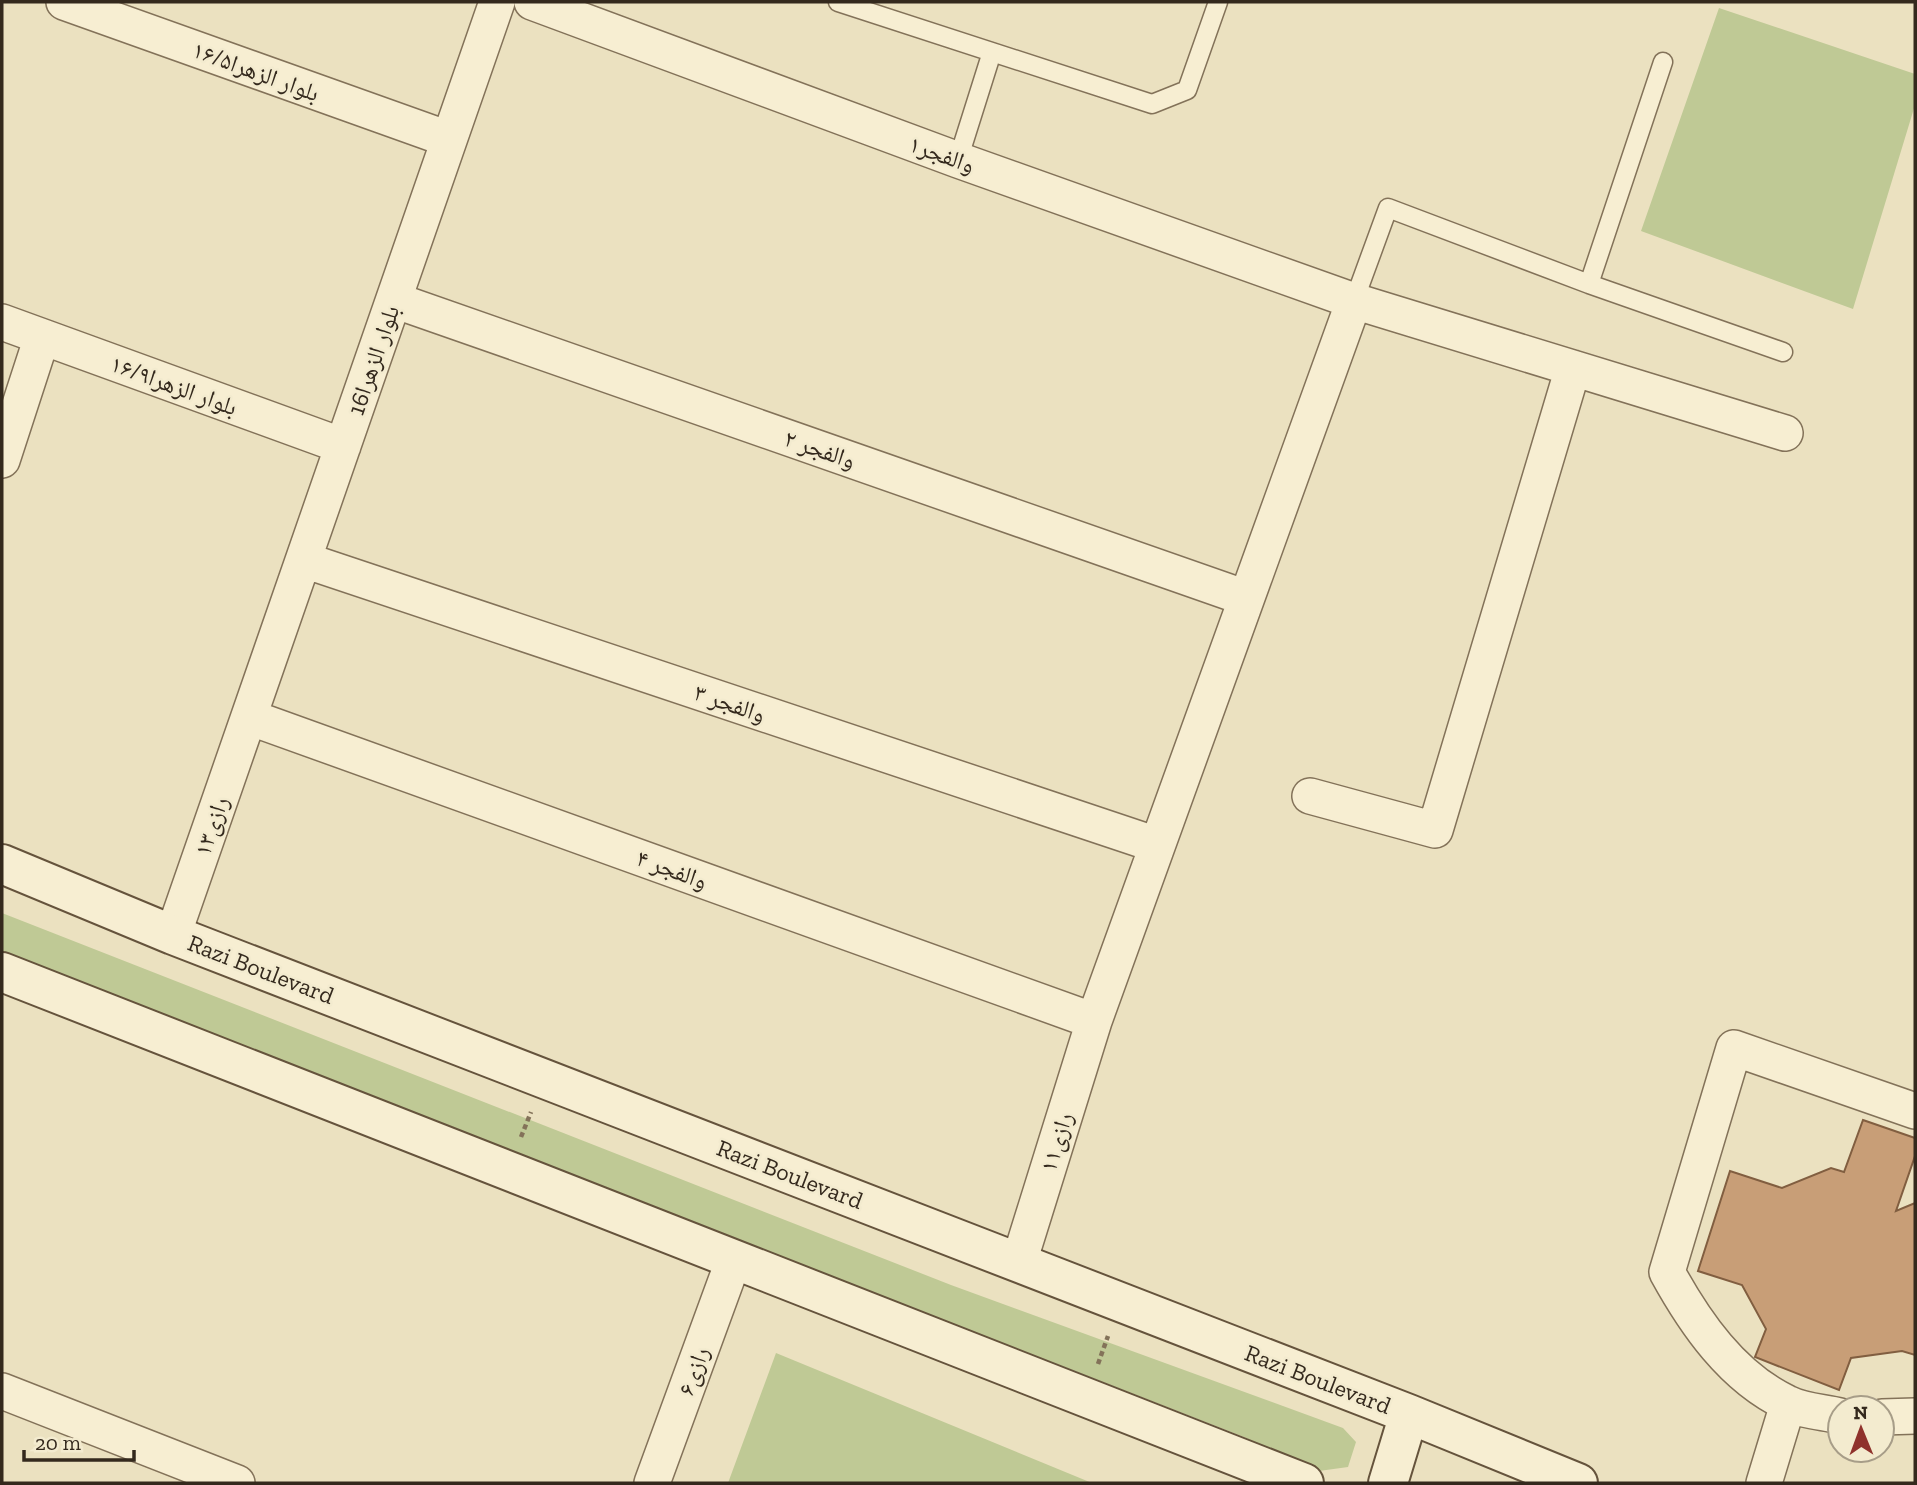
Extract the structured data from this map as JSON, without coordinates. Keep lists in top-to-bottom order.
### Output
{
  "streets": {
    "main road": ["Razi Boulevard"],
    "street": [
      "بلوار الزهرا۱۶/۵",
      "والفجر۱",
      "16بلوار الزهرا",
      "بلوار الزهرا۱۶/۹",
      "والفجر ۲",
      "والفجر ۳",
      "رازی۱۳",
      "والفجر ۴",
      "رازی۱۱",
      "رازی۶"
    ]
  },
  "crossings": [
    ["بلوار الزهرا۱۶/۵", "16بلوار الزهرا"],
    ["والفجر۱", "رازی۱۱"],
    ["16بلوار الزهرا", "بلوار الزهرا۱۶/۹"],
    ["16بلوار الزهرا", "والفجر ۲"],
    ["16بلوار الزهرا", "والفجر ۳"],
    ["16بلوار الزهرا", "رازی۱۳"],
    ["16بلوار الزهرا", "والفجر ۴"],
    ["والفجر ۲", "رازی۱۱"],
    ["والفجر ۳", "رازی۱۱"],
    ["رازی۱۳", "والفجر ۴"],
    ["رازی۱۳", "Razi Boulevard"],
    ["والفجر ۴", "رازی۱۱"],
    ["Razi Boulevard", "رازی۱۱"]
  ],
  "scale_bar": "20 m",
  "north": "top"
}
